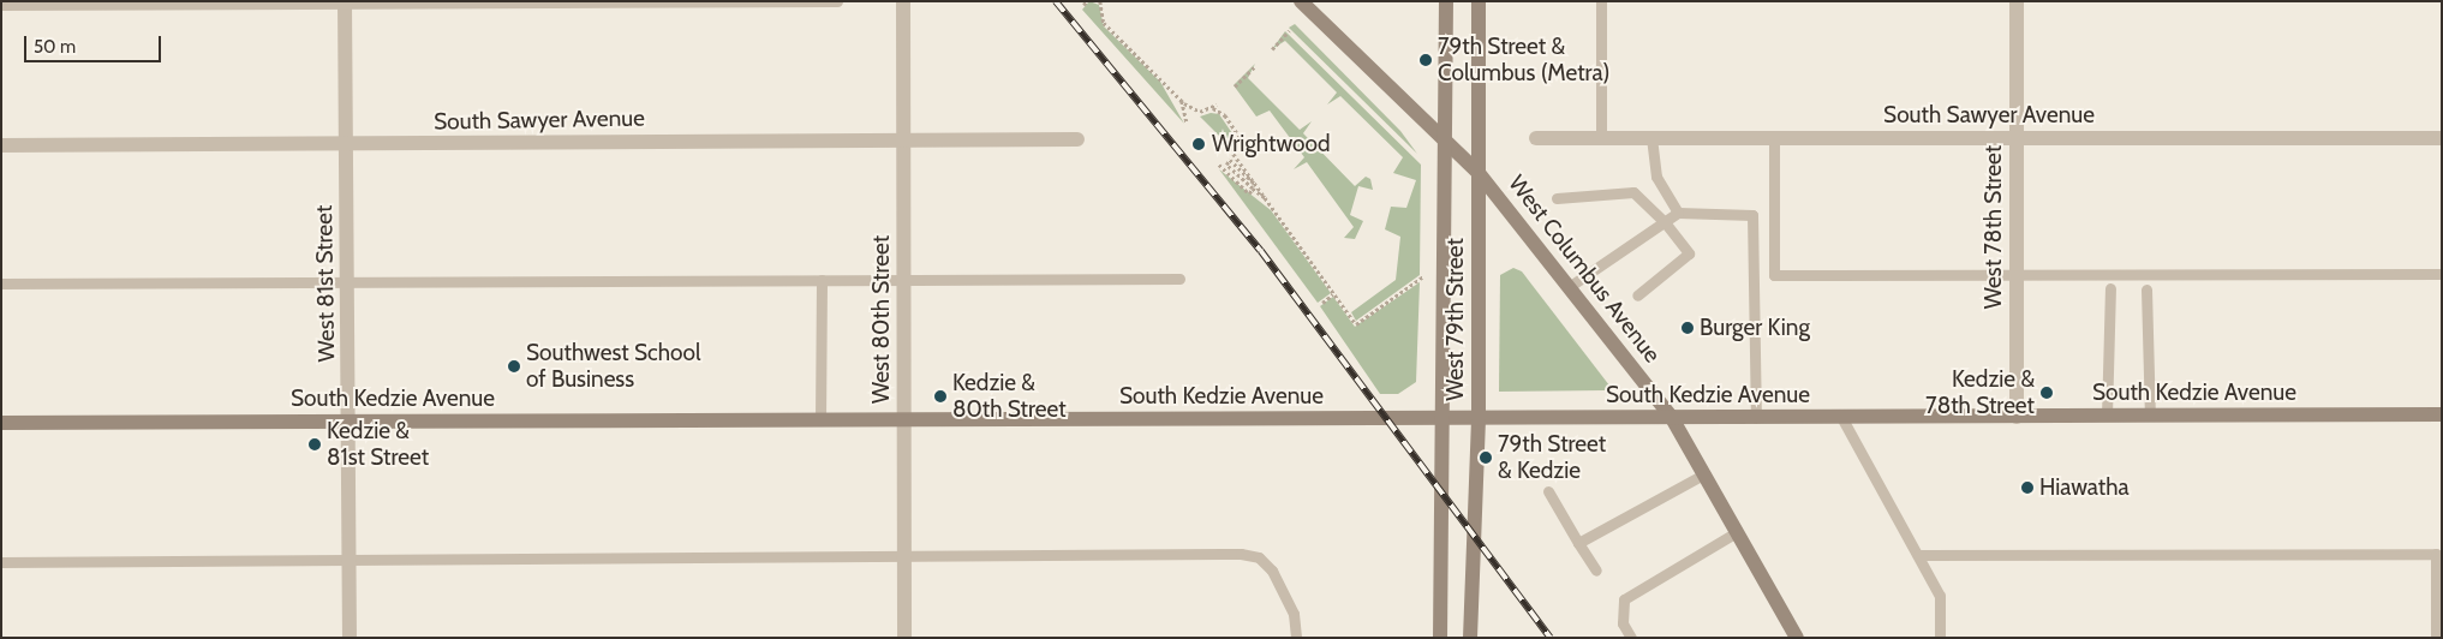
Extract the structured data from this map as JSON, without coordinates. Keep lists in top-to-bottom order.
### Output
{
  "streets": {
    "main road": ["West Columbus Avenue", "West 79th Street", "South Kedzie Avenue"],
    "street": [
      "South Sawyer Avenue",
      "West 78th Street",
      "West 81st Street",
      "West 80th Street"
    ]
  },
  "crossings": [
    ["South Sawyer Avenue", "West 78th Street"],
    ["South Sawyer Avenue", "West 81st Street"],
    ["South Sawyer Avenue", "West 80th Street"],
    ["West 78th Street", "South Kedzie Avenue"],
    ["West Columbus Avenue", "West 79th Street"],
    ["West Columbus Avenue", "South Kedzie Avenue"],
    ["West 81st Street", "South Kedzie Avenue"],
    ["West 80th Street", "South Kedzie Avenue"],
    ["West 79th Street", "South Kedzie Avenue"]
  ],
  "places": [
    "79th Street & Columbus (Metra)",
    "Wrightwood",
    "Burger King",
    "Southwest School of Business",
    "Kedzie & 78th Street",
    "Kedzie & 80th Street",
    "Kedzie & 81st Street",
    "79th Street & Kedzie",
    "Hiawatha"
  ],
  "scale_bar": "50 m"
}
